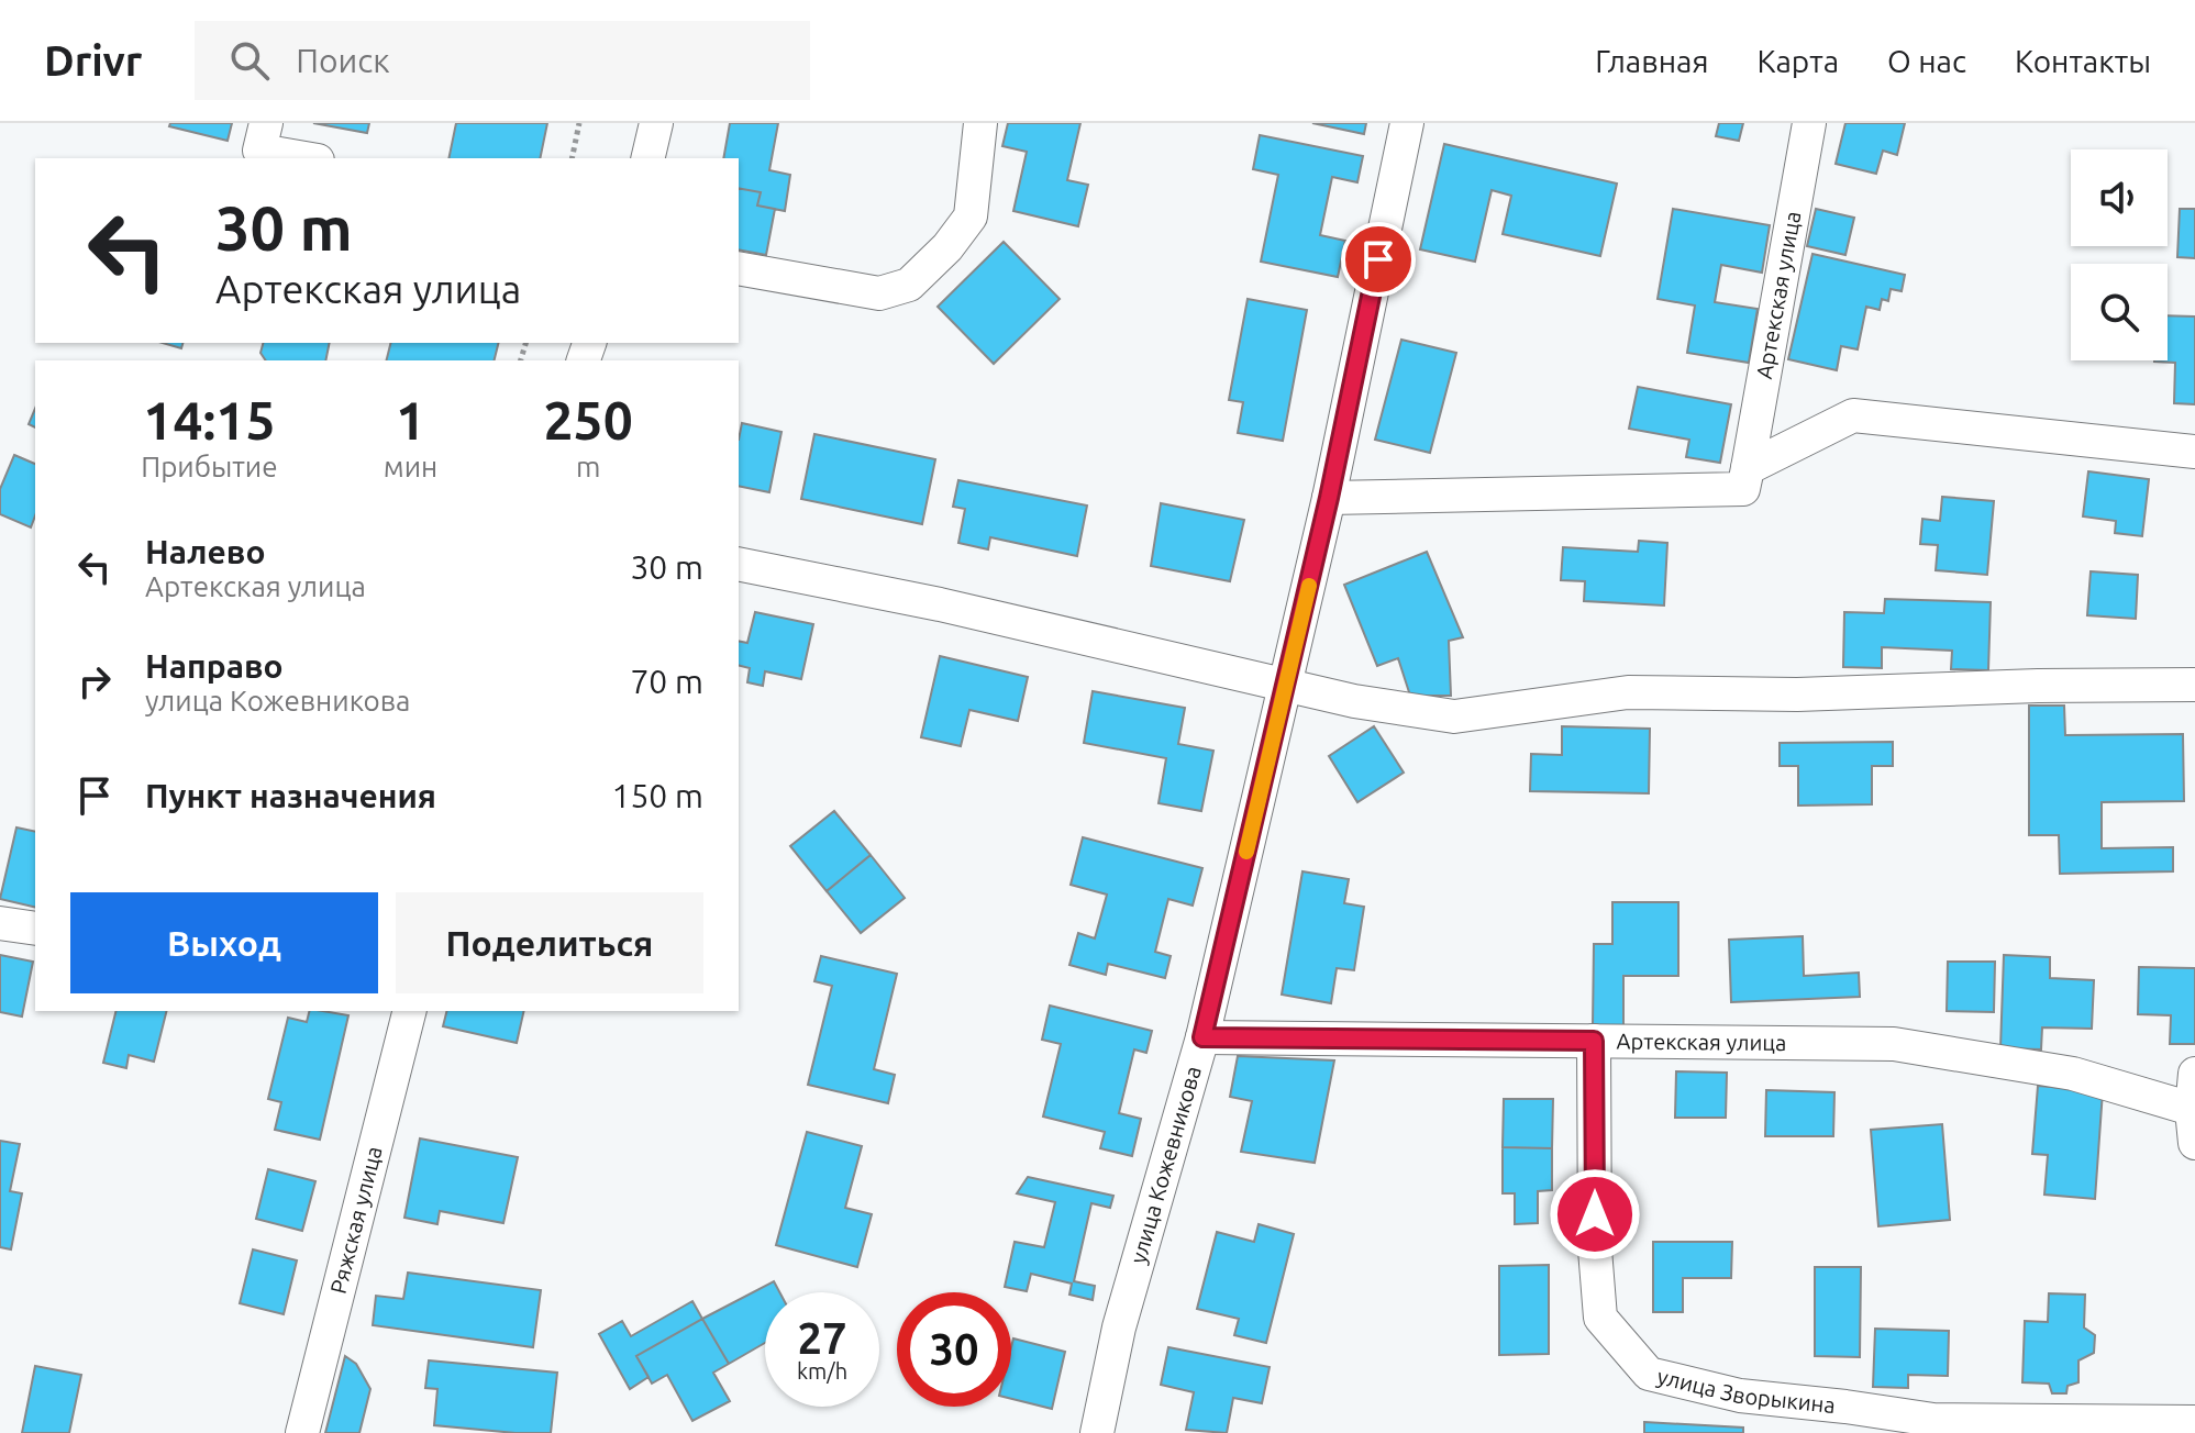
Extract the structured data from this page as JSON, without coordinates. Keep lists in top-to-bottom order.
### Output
{
  "streets": {
    "street": [
      "Артекская улица",
      "улица Кожевникова",
      "Ряжская улица",
      "улица Зворыкина"
    ]
  },
  "crossings": [
    ["Артекская улица", "улица Кожевникова"],
    ["Артекская улица", "улица Зворыкина"]
  ],
  "page": {
    "header": "Drivr",
    "search": "Поиск",
    "nav": [
      "Главная",
      "Карта",
      "О нас",
      "Контакты"
    ],
    "turn": ["30 m", "Артекская улица"],
    "eta": [
      "14:15",
      "Прибытие",
      "1",
      "мин",
      "250",
      "m"
    ],
    "list": [
      {
        "name": "Налево",
        "note": "Артекская улица",
        "value": "30 m"
      },
      {
        "name": "Направо",
        "note": "улица Кожевникова",
        "value": "70 m"
      },
      {
        "name": "Пункт назначения",
        "value": "150 m"
      }
    ],
    "buttons": ["Выход", "Поделиться"],
    "speed": "27 km/h",
    "limit": "30"
  }
}
